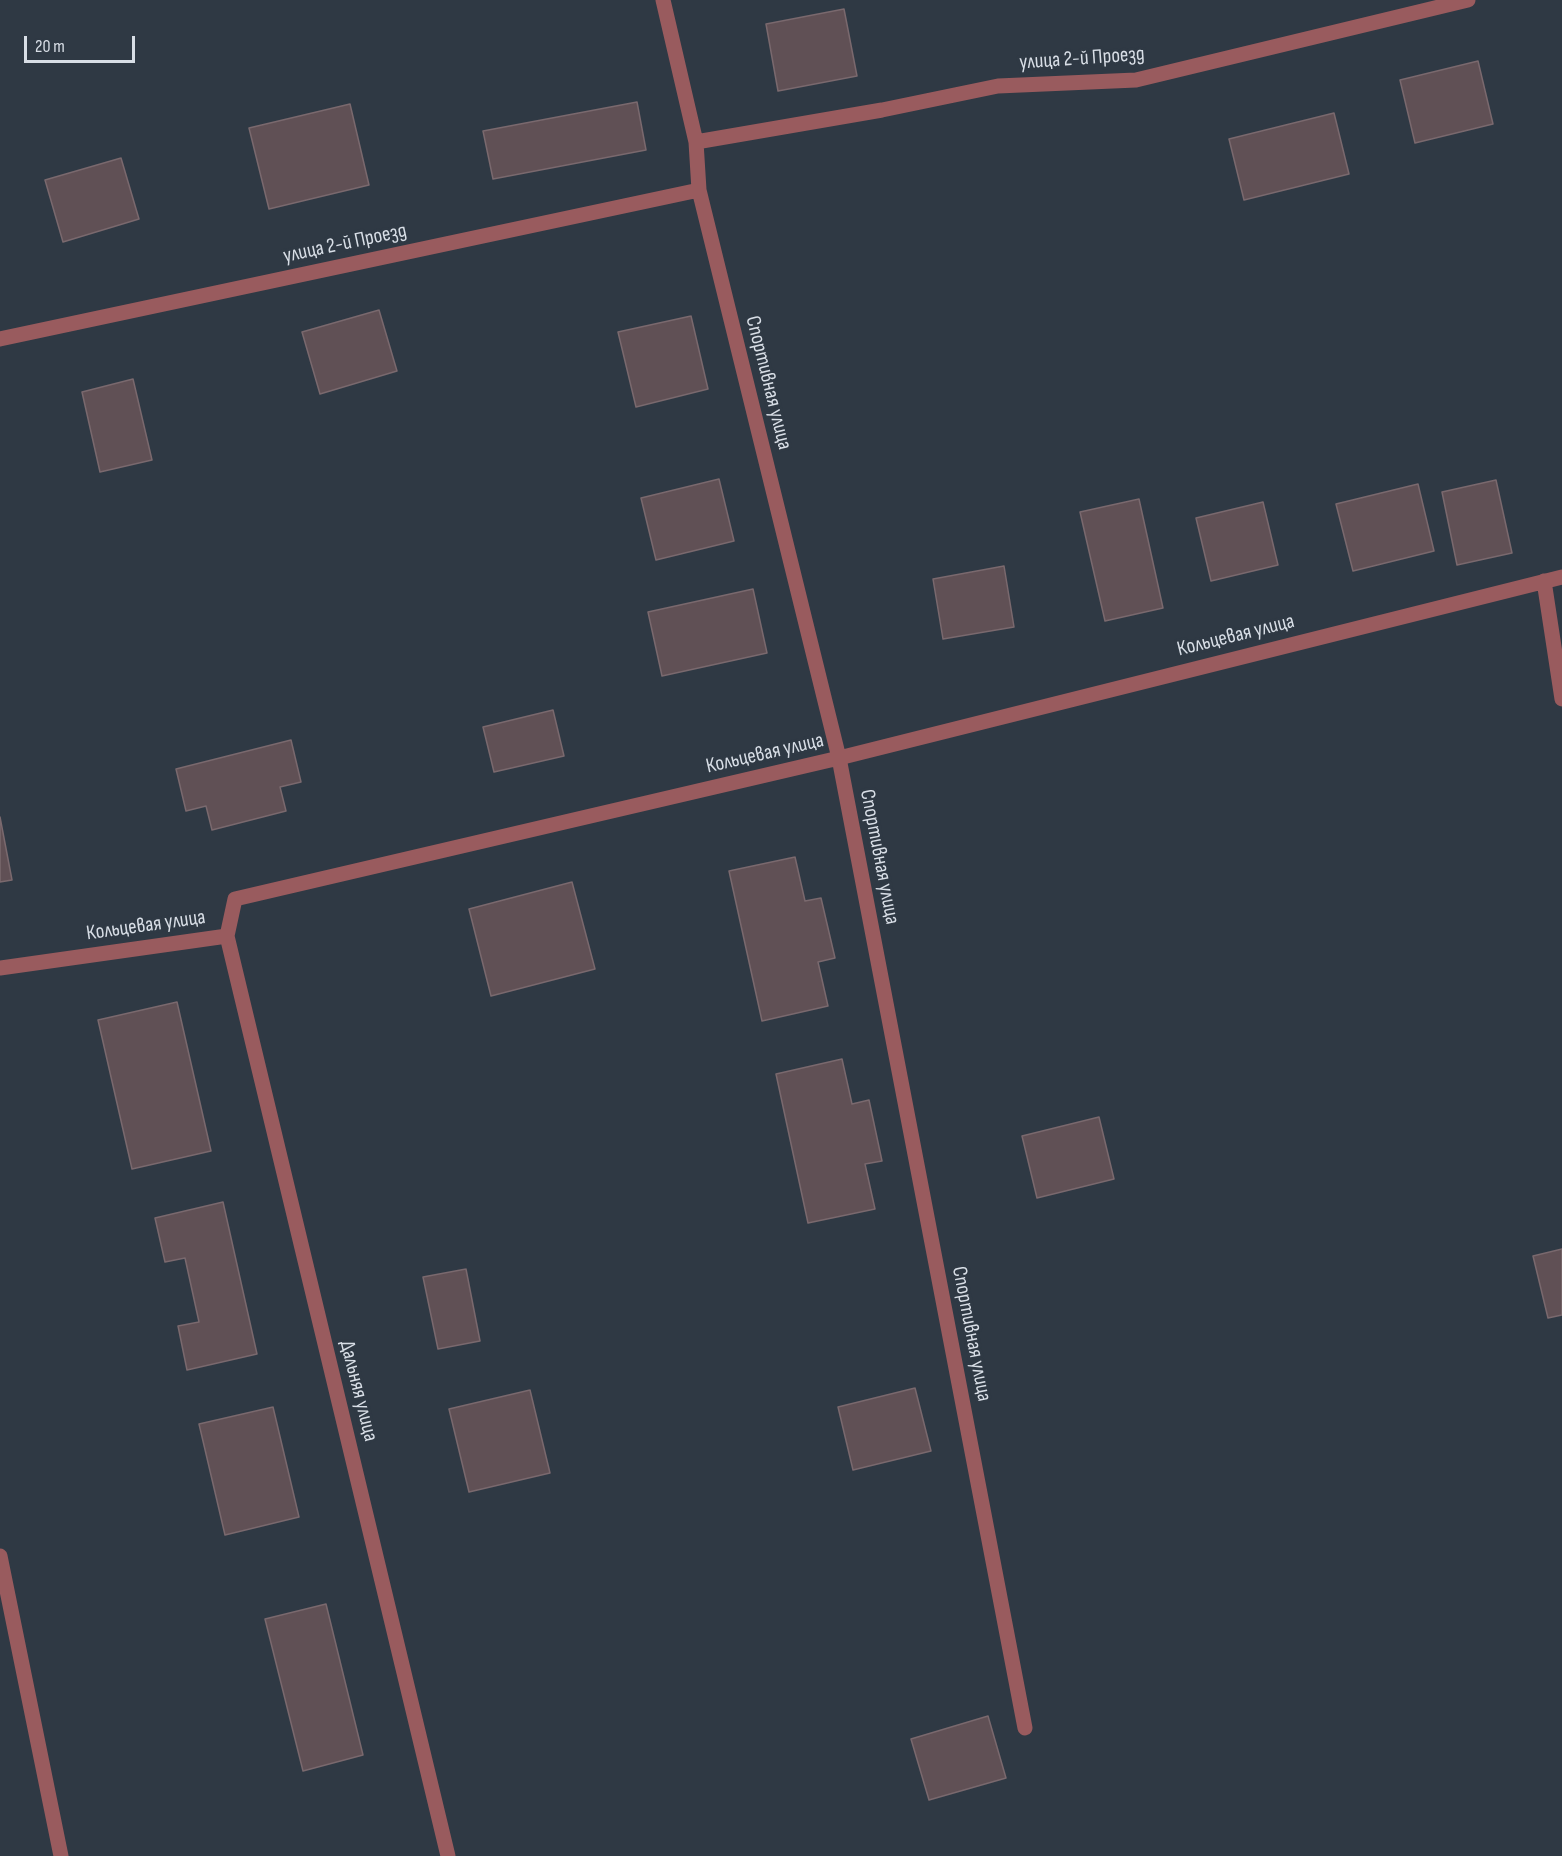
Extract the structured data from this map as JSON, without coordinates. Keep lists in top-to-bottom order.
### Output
{
  "streets": {
    "street": [
      "улица 2-й Проезд",
      "Спортивная улица",
      "Кольцевая улица",
      "Дальняя улица"
    ]
  },
  "crossings": [
    ["улица 2-й Проезд", "Спортивная улица"],
    ["Спортивная улица", "Кольцевая улица"],
    ["Кольцевая улица", "Дальняя улица"]
  ],
  "scale_bar": "20 m"
}
